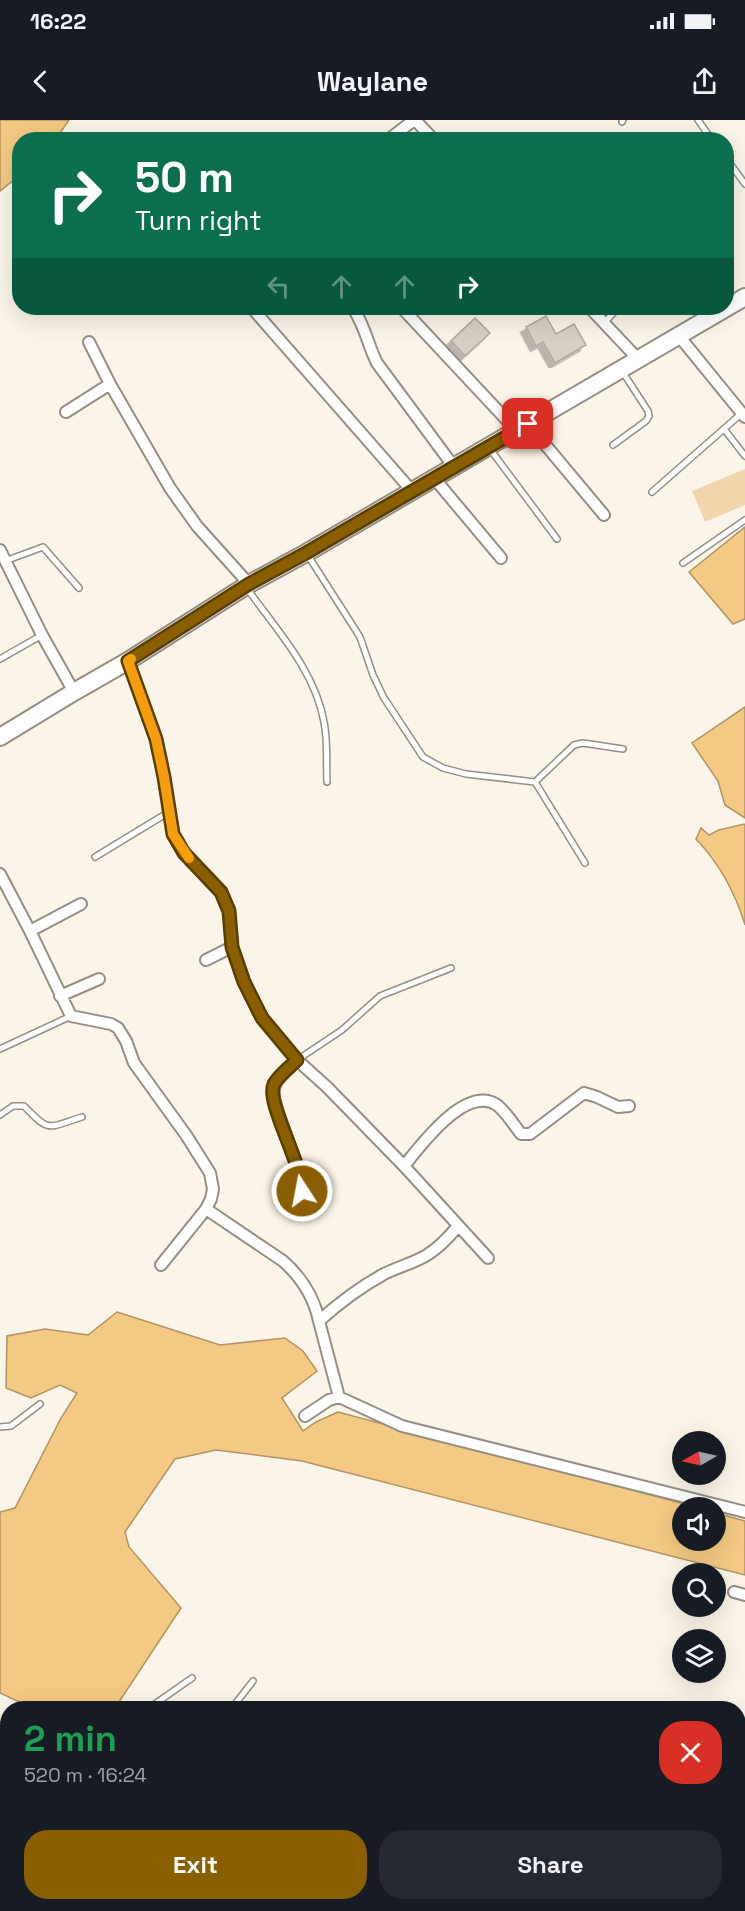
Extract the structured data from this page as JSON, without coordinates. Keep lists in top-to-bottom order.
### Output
{
  "north": "left",
  "page": {
    "status": "16:22",
    "header": "Waylane",
    "turn": ["50 m", "Turn right"],
    "heading": ["2 min", "520 m · 16:24"],
    "buttons": ["Exit", "Share"]
  }
}
